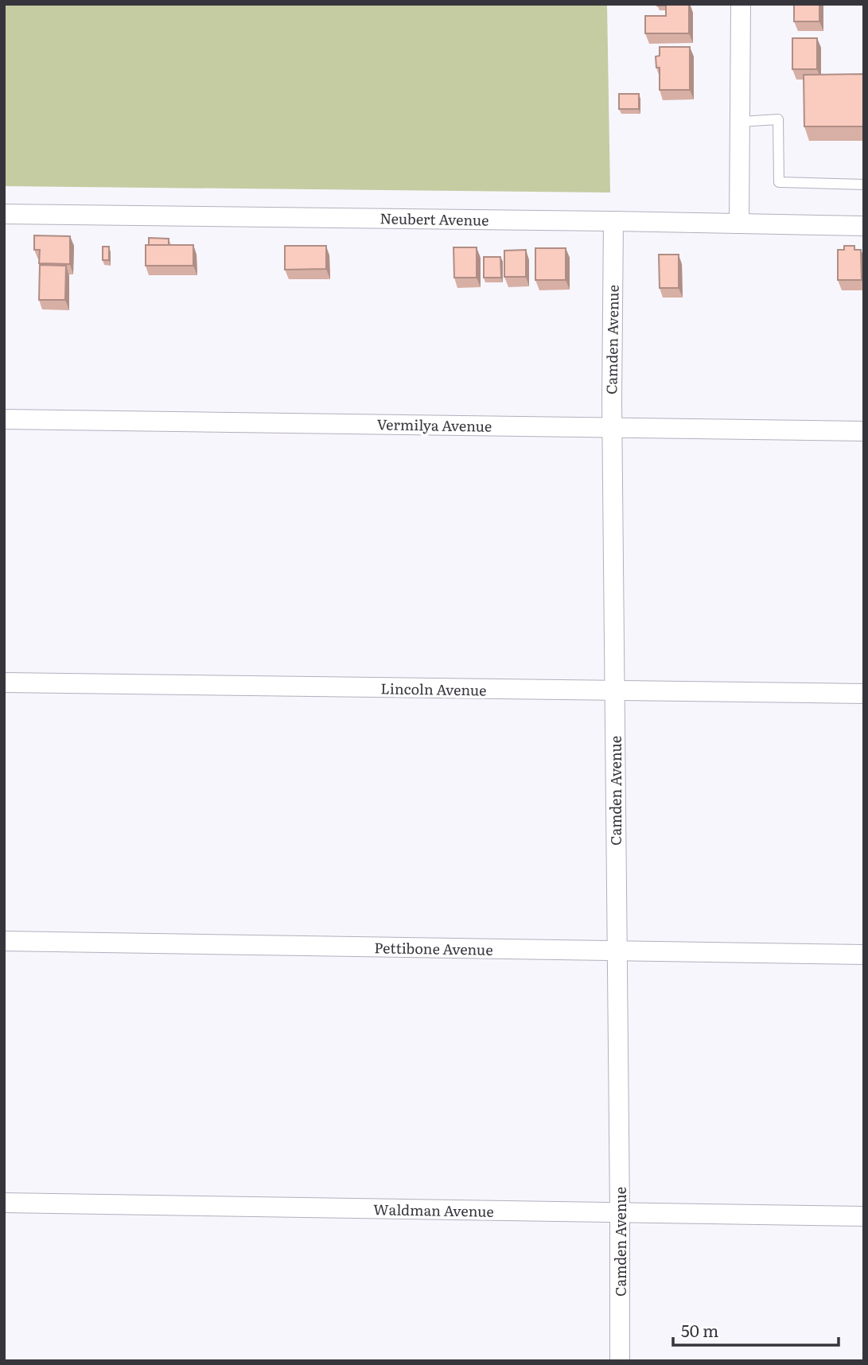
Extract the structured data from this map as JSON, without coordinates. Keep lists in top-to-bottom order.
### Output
{
  "streets": {
    "street": [
      "Neubert Avenue",
      "Camden Avenue",
      "Vermilya Avenue",
      "Lincoln Avenue",
      "Pettibone Avenue",
      "Waldman Avenue"
    ]
  },
  "crossings": [
    ["Neubert Avenue", "Camden Avenue"],
    ["Camden Avenue", "Vermilya Avenue"],
    ["Camden Avenue", "Lincoln Avenue"],
    ["Camden Avenue", "Pettibone Avenue"],
    ["Camden Avenue", "Waldman Avenue"]
  ],
  "scale_bar": "50 m"
}
